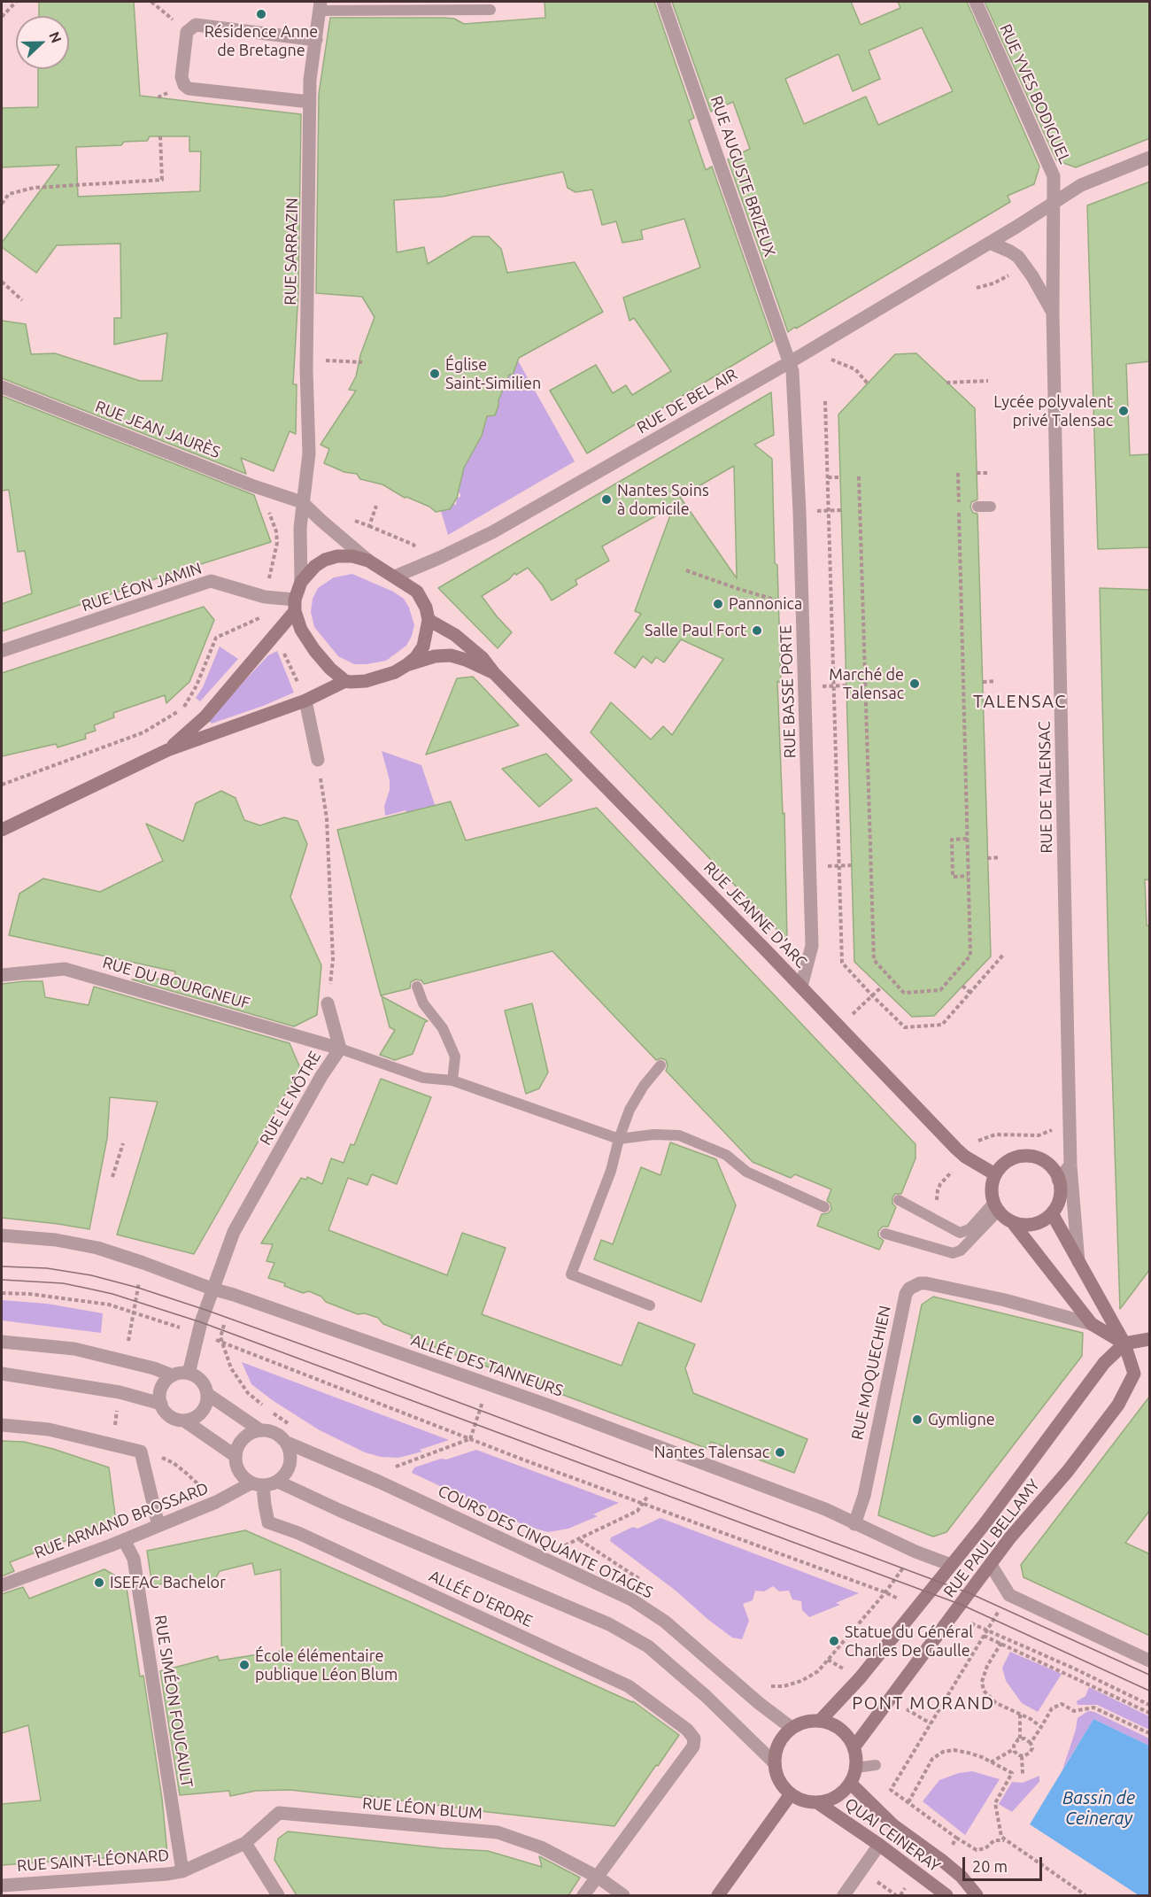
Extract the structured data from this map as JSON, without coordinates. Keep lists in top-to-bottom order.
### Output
{
  "streets": {
    "main road": [
      "RUE DE TALENSAC",
      "RUE JEANNE D'ARC",
      "RUE PAUL BELLAMY",
      "QUAI CEINERAY"
    ],
    "street": [
      "RUE YVES BODIGUEL",
      "RUE AUGUSTE BRIZEUX",
      "RUE SARRAZIN",
      "RUE DE BEL AIR",
      "RUE JEAN JAURÈS",
      "RUE LÉON JAMIN",
      "RUE BASSE PORTE",
      "RUE DU BOURGNEUF",
      "RUE LE NÔTRE",
      "ALLÉE DES TANNEURS",
      "RUE MOQUECHIEN",
      "RUE ARMAND BROSSARD",
      "COURS DES CINQUANTE OTAGES",
      "ALLÉE D'ERDRE",
      "RUE SIMÉON FOUCAULT",
      "RUE LÉON BLUM",
      "RUE SAINT-LÉONARD"
    ]
  },
  "crossings": [
    ["RUE YVES BODIGUEL", "RUE DE BEL AIR"],
    ["RUE YVES BODIGUEL", "RUE DE TALENSAC"],
    ["RUE AUGUSTE BRIZEUX", "RUE DE BEL AIR"],
    ["RUE AUGUSTE BRIZEUX", "RUE BASSE PORTE"],
    ["RUE SARRAZIN", "RUE JEAN JAURÈS"],
    ["RUE DE BEL AIR", "RUE JEAN JAURÈS"],
    ["RUE DE BEL AIR", "RUE LÉON JAMIN"],
    ["RUE DE BEL AIR", "RUE BASSE PORTE"],
    ["RUE DE BEL AIR", "RUE DE TALENSAC"],
    ["RUE DE BEL AIR", "RUE JEANNE D'ARC"],
    ["RUE JEAN JAURÈS", "RUE LÉON JAMIN"],
    ["RUE JEAN JAURÈS", "RUE JEANNE D'ARC"],
    ["RUE LÉON JAMIN", "RUE JEANNE D'ARC"],
    ["RUE BASSE PORTE", "RUE JEANNE D'ARC"],
    ["RUE DE TALENSAC", "RUE JEANNE D'ARC"],
    ["RUE DE TALENSAC", "RUE PAUL BELLAMY"],
    ["RUE DU BOURGNEUF", "RUE LE NÔTRE"],
    ["RUE LE NÔTRE", "ALLÉE DES TANNEURS"],
    ["RUE LE NÔTRE", "COURS DES CINQUANTE OTAGES"],
    ["ALLÉE DES TANNEURS", "RUE MOQUECHIEN"],
    ["ALLÉE DES TANNEURS", "RUE PAUL BELLAMY"],
    ["RUE ARMAND BROSSARD", "COURS DES CINQUANTE OTAGES"],
    ["RUE ARMAND BROSSARD", "ALLÉE D'ERDRE"],
    ["RUE ARMAND BROSSARD", "RUE SIMÉON FOUCAULT"],
    ["RUE PAUL BELLAMY", "COURS DES CINQUANTE OTAGES"],
    ["RUE PAUL BELLAMY", "QUAI CEINERAY"],
    ["COURS DES CINQUANTE OTAGES", "ALLÉE D'ERDRE"],
    ["COURS DES CINQUANTE OTAGES", "QUAI CEINERAY"],
    ["ALLÉE D'ERDRE", "RUE LÉON BLUM"],
    ["RUE SIMÉON FOUCAULT", "RUE SAINT-LÉONARD"],
    ["RUE LÉON BLUM", "RUE SAINT-LÉONARD"]
  ],
  "districts": ["TALENSAC", "PONT MORAND"],
  "water": ["Bassin de Ceineray"],
  "places": [
    "Résidence Anne de Bretagne",
    "Église Saint-Similien",
    "Lycée polyvalent privé Talensac",
    "Nantes Soins à domicile",
    "Pannonica",
    "Salle Paul Fort",
    "Marché de Talensac",
    "Gymligne",
    "Nantes Talensac",
    "ISEFAC Bachelor",
    "Statue du Général Charles De Gaulle",
    "École élémentaire publique Léon Blum"
  ],
  "scale_bar": "20 m",
  "north": "right"
}
